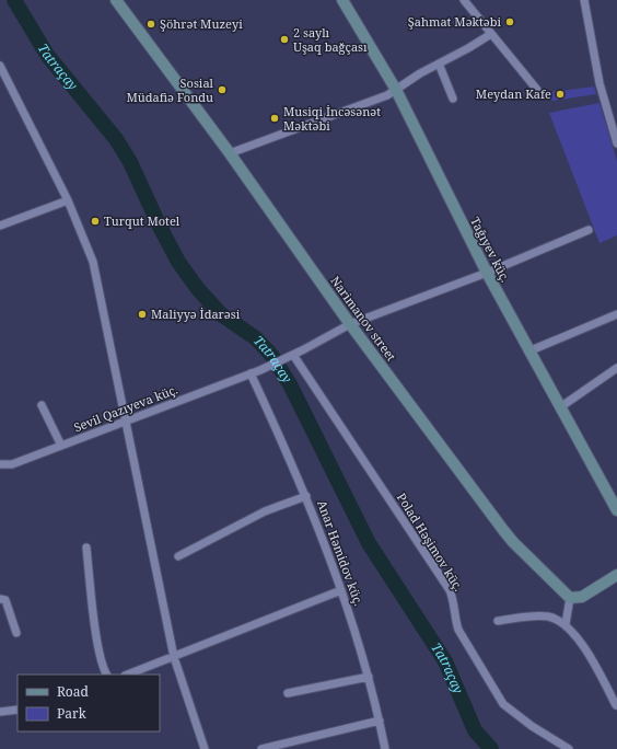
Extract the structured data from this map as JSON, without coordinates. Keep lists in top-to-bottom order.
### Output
{
  "streets": {
    "street": [
      "Tağıyev küç.",
      "Narimanov street",
      "Sevil Qazıyeva küç.",
      "Polad Həşimov küç.",
      "Anar Həmidov küç."
    ]
  },
  "crossings": [
    ["Sevil Qazıyeva küç.", "Polad Həşimov küç."],
    ["Sevil Qazıyeva küç.", "Anar Həmidov küç."]
  ],
  "water": ["Tatraçay"],
  "places": [
    "Şahmat Məktəbi",
    "Şöhrət Muzeyi",
    "2 saylı Uşaq bağçası",
    "Sosial Müdafiə Fondu",
    "Meydan Kafe",
    "Musiqi İncəsənət Məktəbi",
    "Turqut Motel",
    "Maliyyə İdarəsi"
  ],
  "legend": ["Road", "Park"]
}
